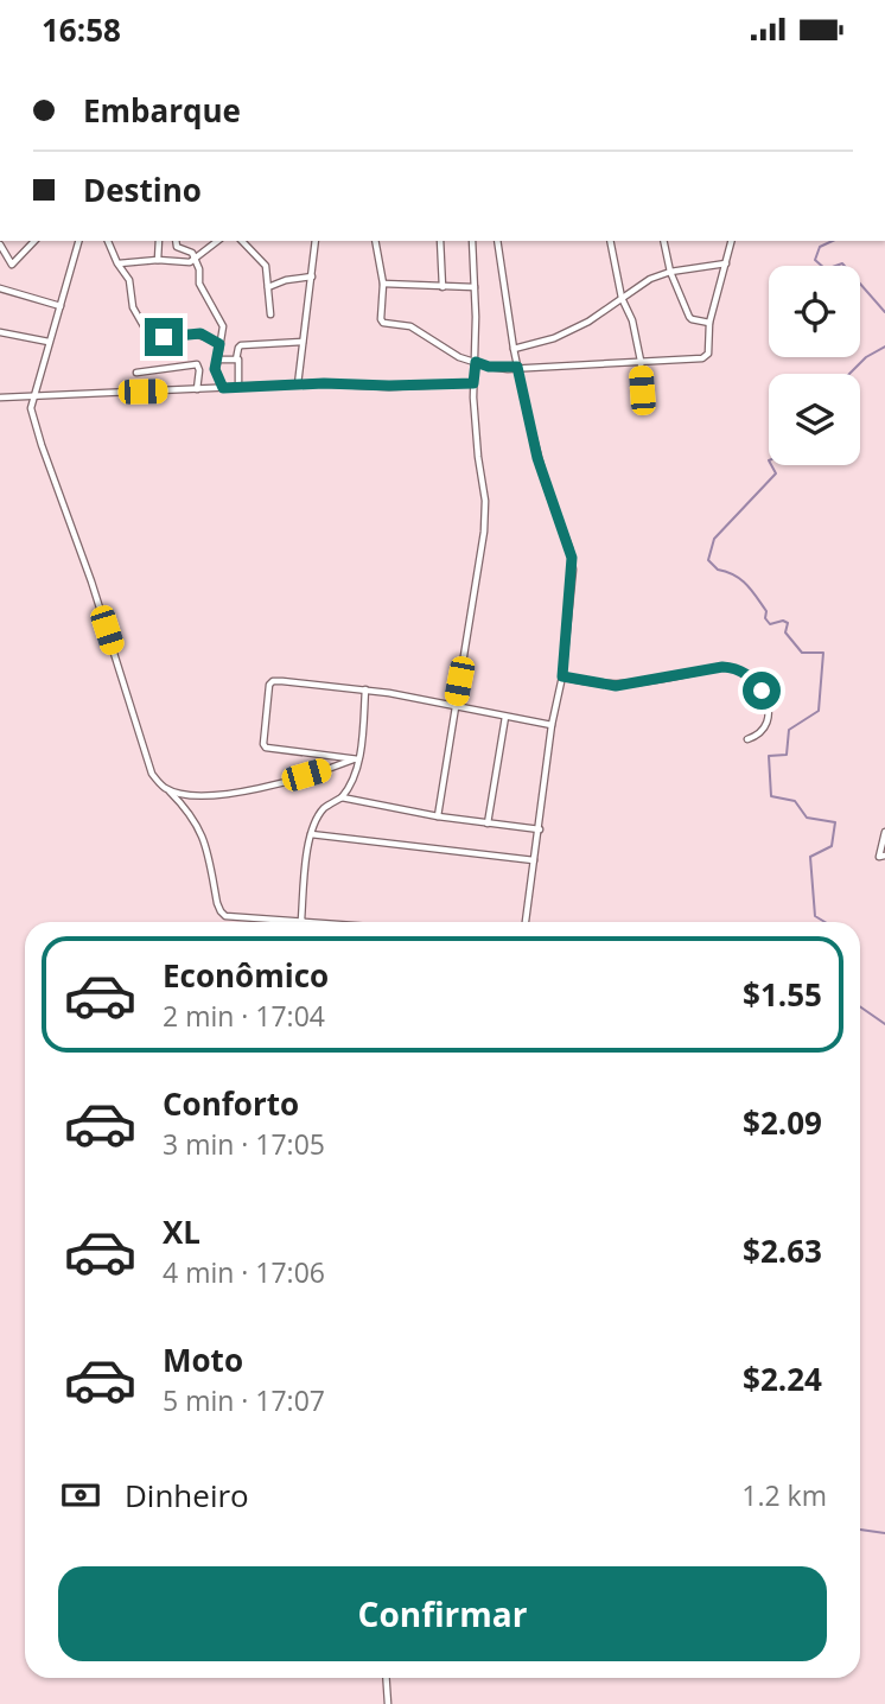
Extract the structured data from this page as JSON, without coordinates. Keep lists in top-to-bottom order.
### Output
{
  "page": {
    "status": "16:58",
    "banner": ["Embarque", "Destino"],
    "list": [
      {
        "name": "Econômico",
        "note": "2 min · 17:04",
        "value": "$1.55"
      },
      {
        "name": "Conforto",
        "note": "3 min · 17:05",
        "value": "$2.09"
      },
      {
        "name": "XL",
        "note": "4 min · 17:06",
        "value": "$2.63"
      },
      {
        "name": "Moto",
        "note": "5 min · 17:07",
        "value": "$2.24"
      }
    ],
    "pay": ["Dinheiro", "1.2 km"],
    "buttons": "Confirmar"
  }
}
